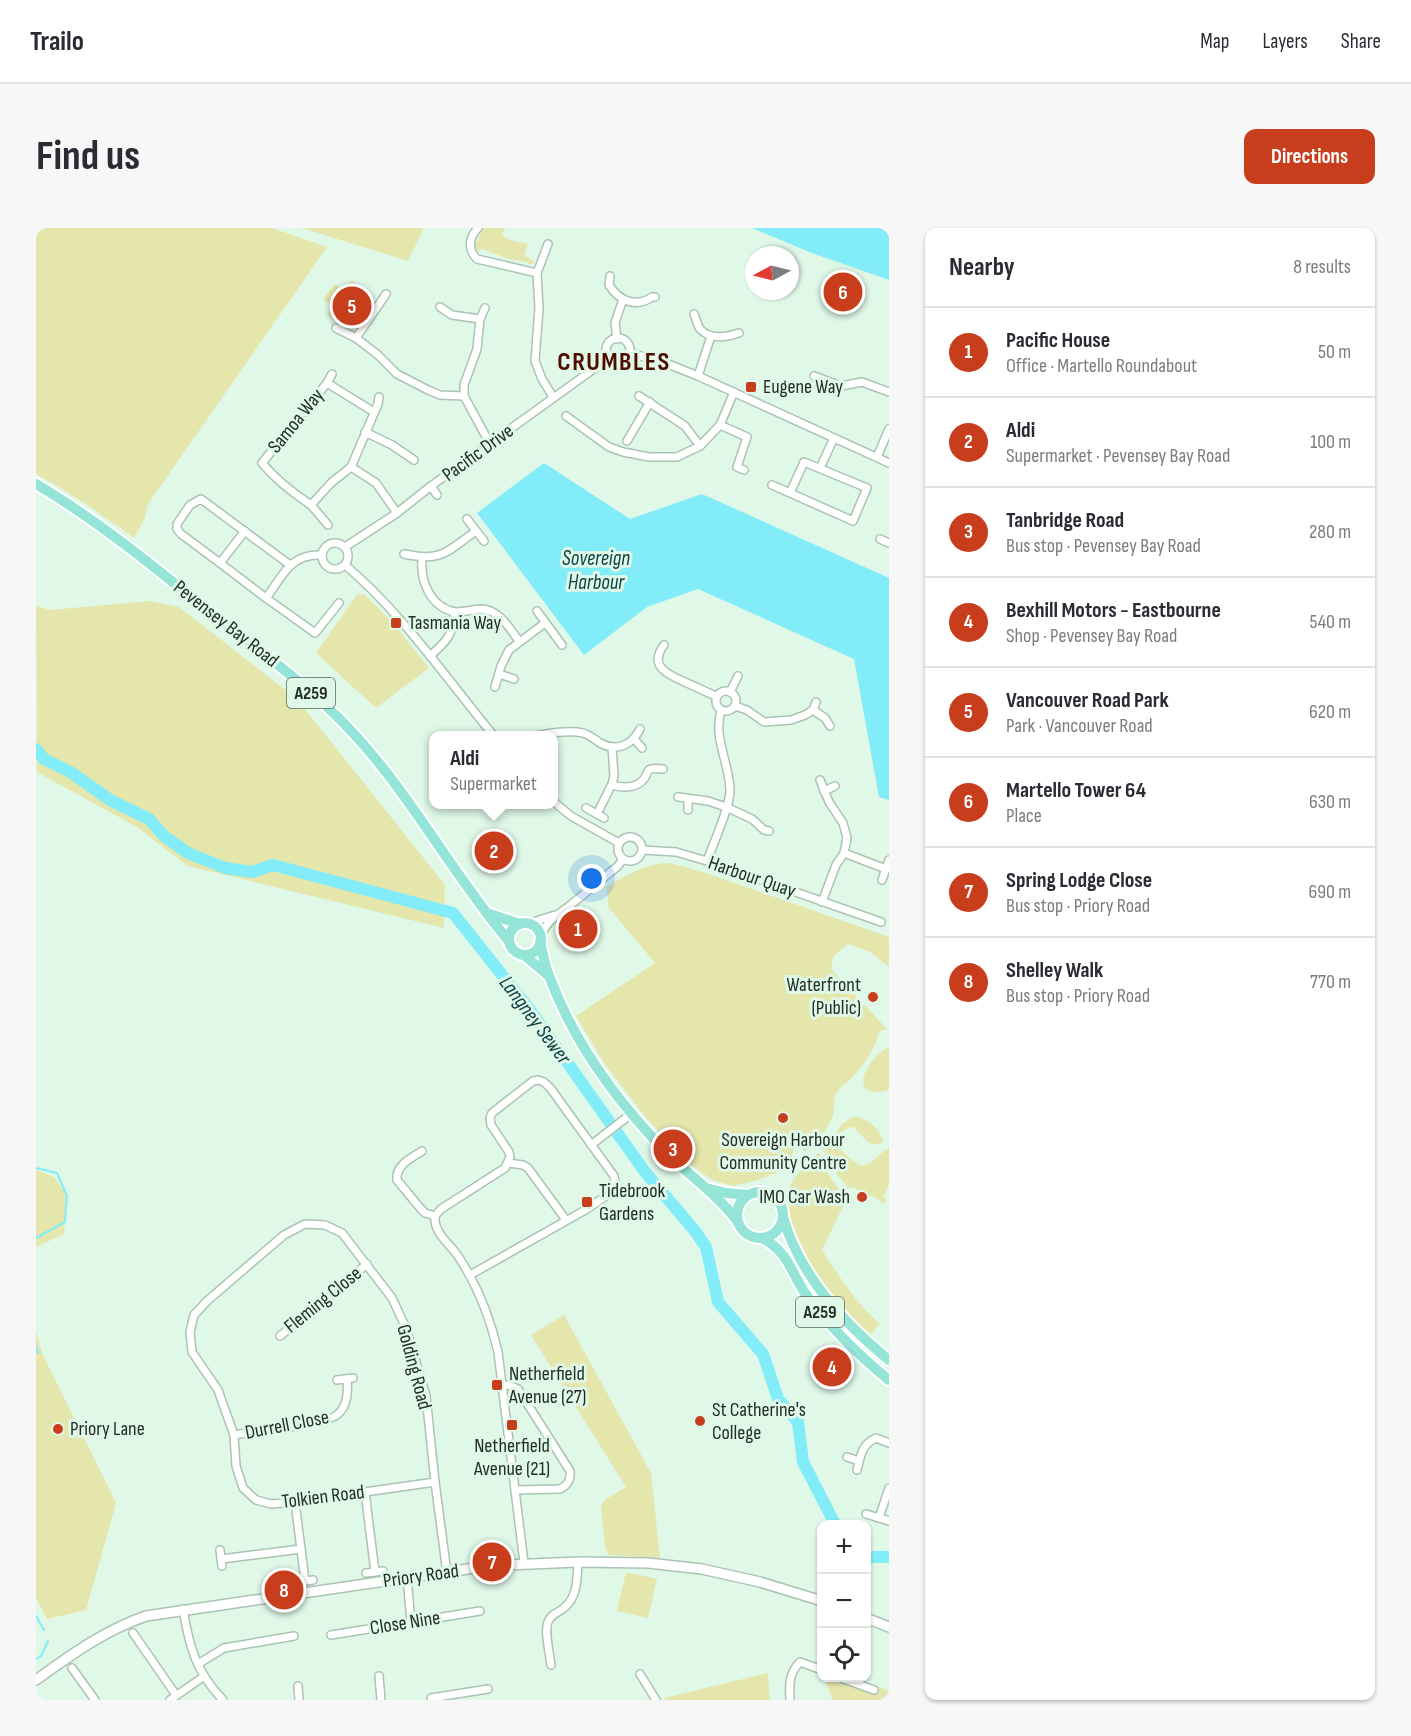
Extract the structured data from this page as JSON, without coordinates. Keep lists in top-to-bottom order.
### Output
{
  "streets": {
    "main road": ["Pevensey Bay Road", "A259"],
    "street": [
      "Samoa Way",
      "Pacific Drive",
      "Harbour Quay",
      "Fleming Close",
      "Golding Road",
      "Durrell Close",
      "Tolkien Road",
      "Priory Road",
      "Close Nine"
    ]
  },
  "crossings": [
    ["Fleming Close", "Golding Road"],
    ["Golding Road", "Tolkien Road"],
    ["Golding Road", "Priory Road"],
    ["Durrell Close", "Tolkien Road"]
  ],
  "districts": ["CRUMBLES"],
  "water": ["Sovereign Harbour", "Langney Sewer"],
  "places": {
    "transit": [
      "Eugene Way",
      "Tasmania Way",
      "Tidebrook Gardens",
      "Netherfield Avenue (27)",
      "Netherfield Avenue (21)"
    ],
    "other": [
      "Waterfront (Public)",
      "Sovereign Harbour Community Centre",
      "IMO Car Wash",
      "St Catherine's College",
      "Priory Lane"
    ]
  },
  "north": "left",
  "page": {
    "header": "Trailo",
    "nav": ["Map", "Layers", "Share"],
    "buttons": "Directions",
    "title": "Find us",
    "heading": ["Nearby", "8 results"],
    "pins": [
      "6",
      "5",
      "2",
      "1",
      "3",
      "4",
      "7",
      "8"
    ],
    "list": [
      {
        "mark": "1",
        "name": "Pacific House",
        "note": "Office · Martello Roundabout",
        "value": "50 m"
      },
      {
        "mark": "2",
        "name": "Aldi",
        "note": "Supermarket · Pevensey Bay Road",
        "value": "100 m"
      },
      {
        "mark": "3",
        "name": "Tanbridge Road",
        "note": "Bus stop · Pevensey Bay Road",
        "value": "280 m"
      },
      {
        "mark": "4",
        "name": "Bexhill Motors - Eastbourne",
        "note": "Shop · Pevensey Bay Road",
        "value": "540 m"
      },
      {
        "mark": "5",
        "name": "Vancouver Road Park",
        "note": "Park · Vancouver Road",
        "value": "620 m"
      },
      {
        "mark": "6",
        "name": "Martello Tower 64",
        "note": "Place",
        "value": "630 m"
      },
      {
        "mark": "7",
        "name": "Spring Lodge Close",
        "note": "Bus stop · Priory Road",
        "value": "690 m"
      },
      {
        "mark": "8",
        "name": "Shelley Walk",
        "note": "Bus stop · Priory Road",
        "value": "770 m"
      }
    ],
    "popup": ["Aldi", "Supermarket"],
    "map_buttons": ["+", "−"]
  }
}
